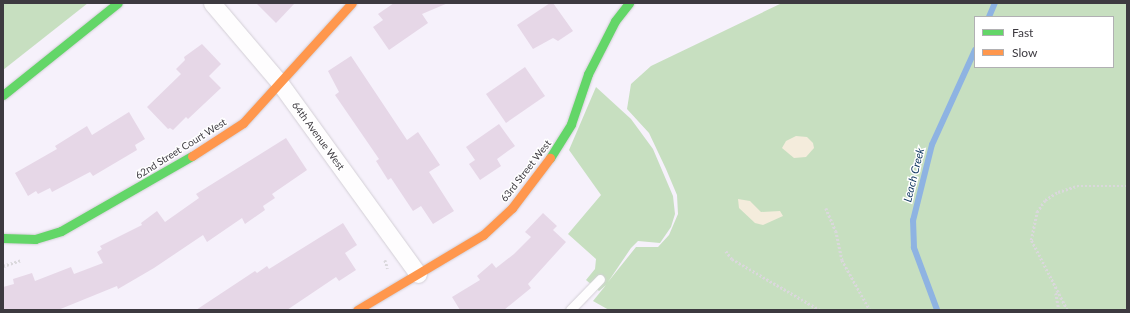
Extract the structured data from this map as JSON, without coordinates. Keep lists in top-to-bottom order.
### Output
{
  "streets": {
    "street": ["64th Avenue West", "62nd Street Court West", "63rd Street West"]
  },
  "crossings": [
    ["64th Avenue West", "62nd Street Court West"],
    ["64th Avenue West", "63rd Street West"]
  ],
  "water": ["Leach Creek"],
  "legend": ["Fast", "Slow"]
}
